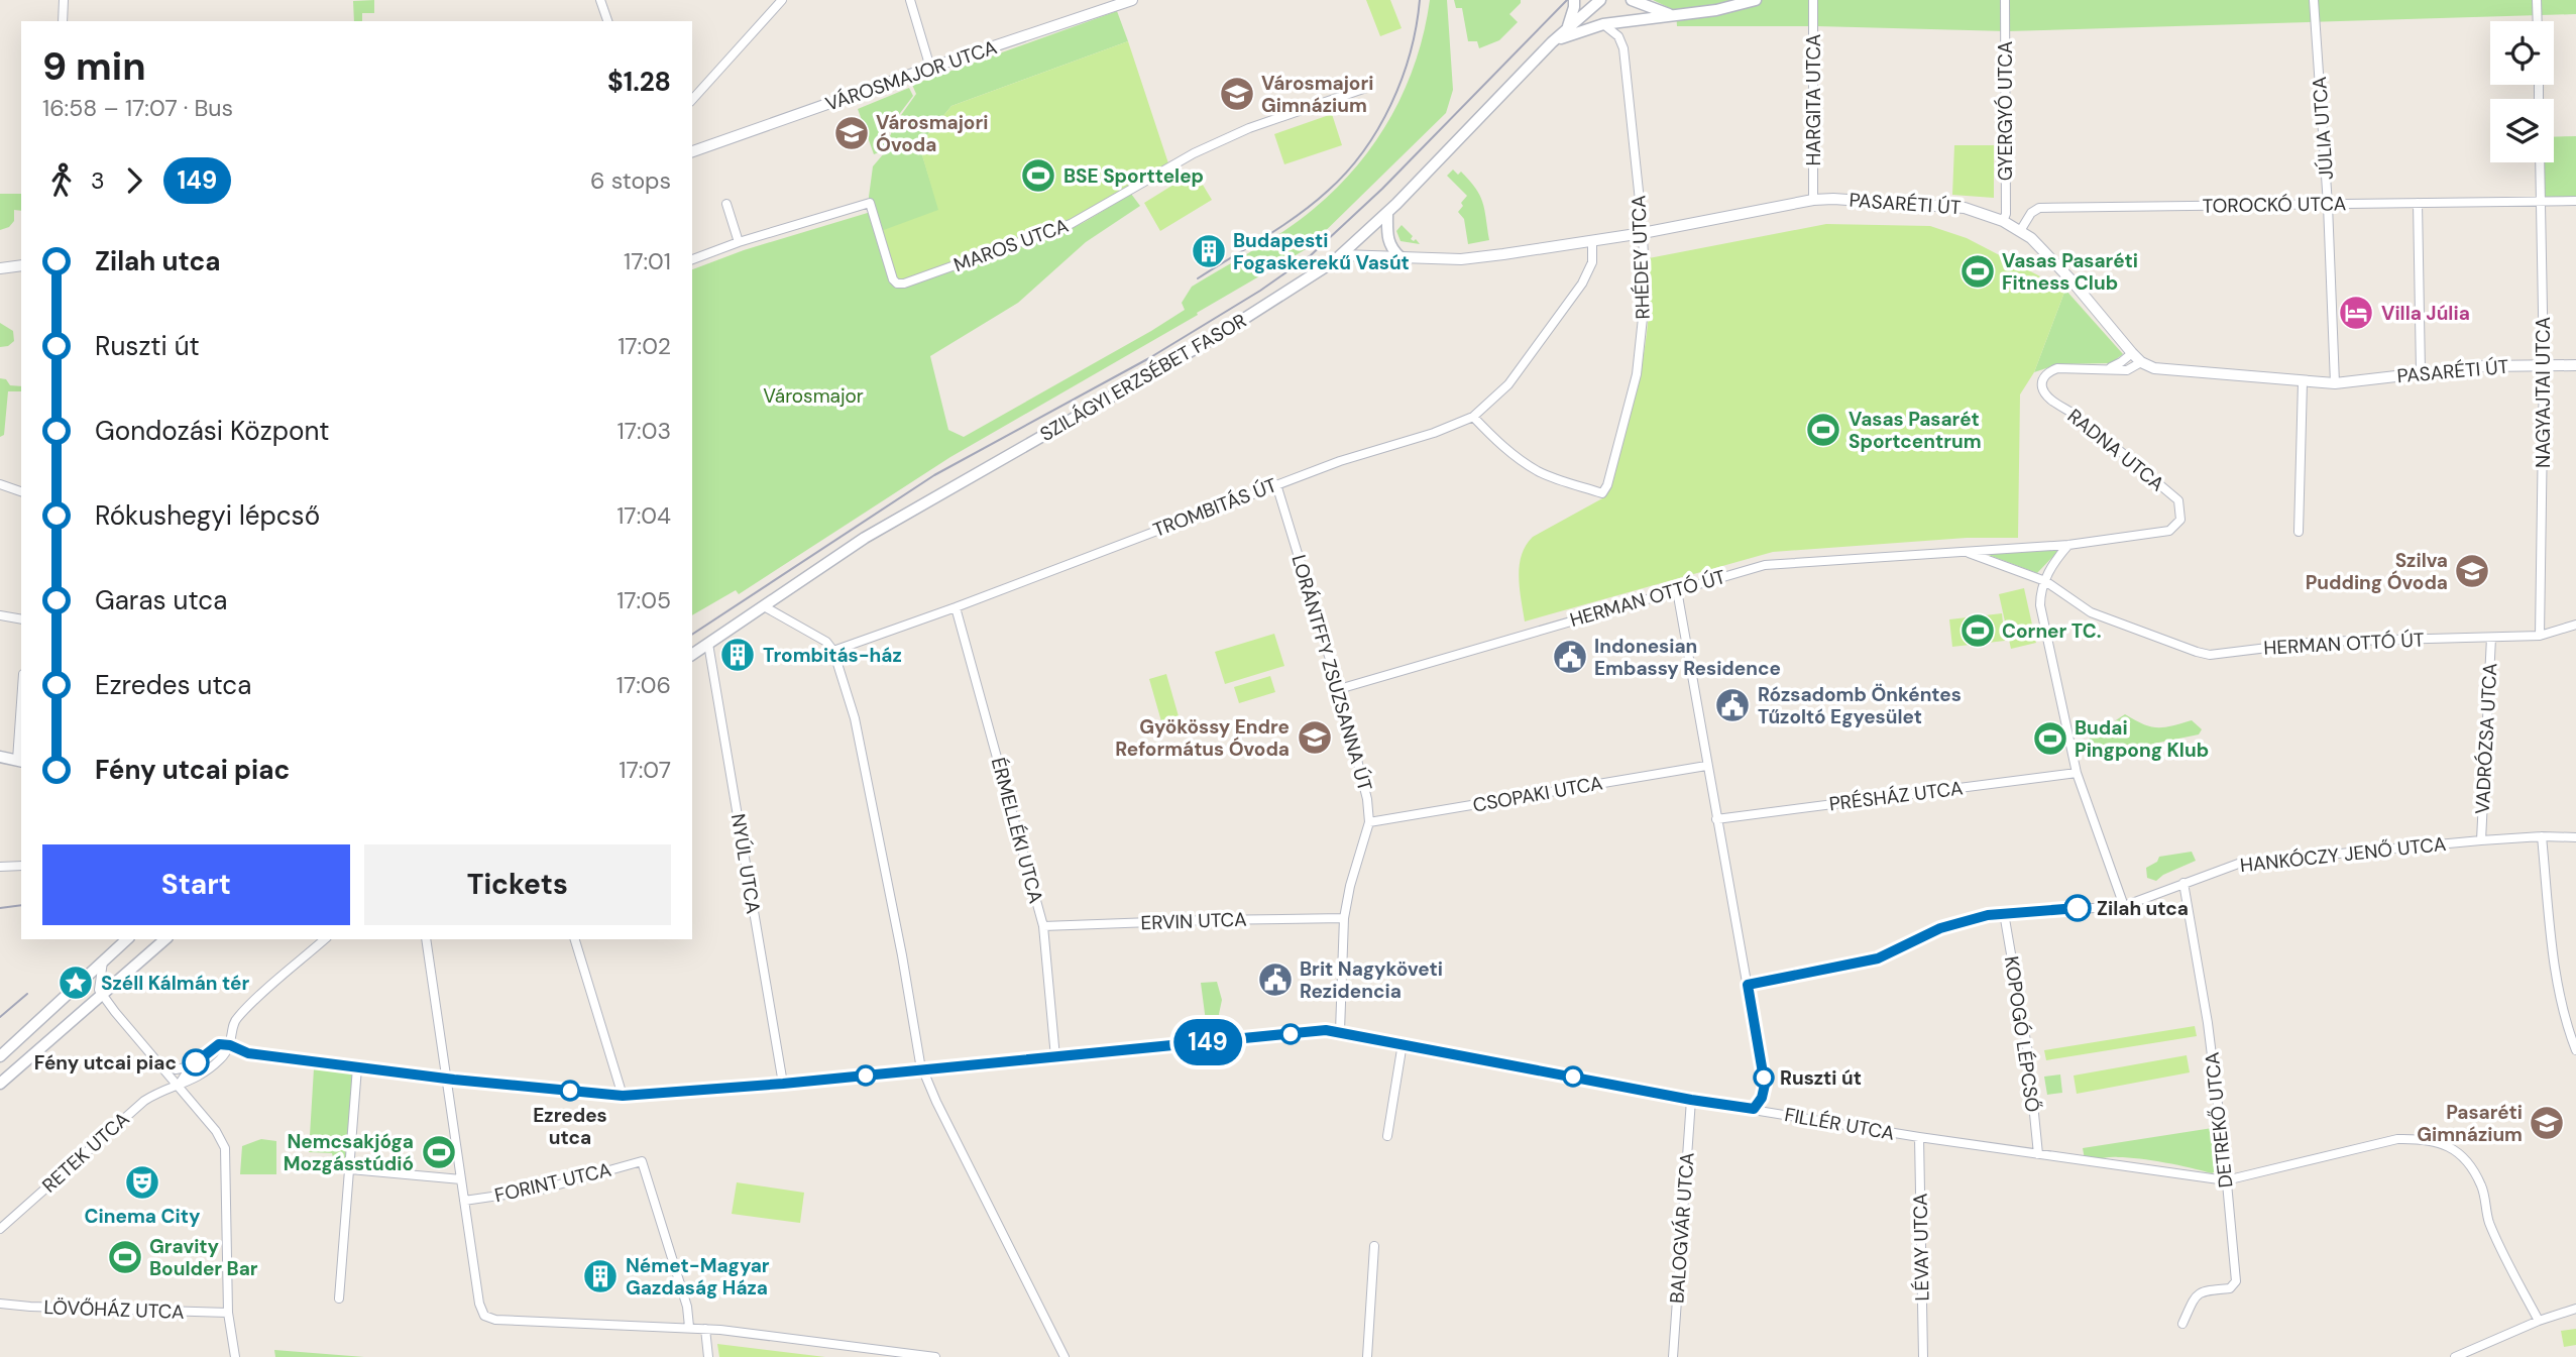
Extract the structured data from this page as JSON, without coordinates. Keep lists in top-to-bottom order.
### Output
{
  "streets": {
    "main road": ["SZILÁGYI ERZSÉBET FASOR"],
    "street": [
      "VÁROSMAJOR UTCA",
      "HARGITA UTCA",
      "GYERGYÓ UTCA",
      "JÚLIA UTCA",
      "PASARÉTI ÚT",
      "TOROCKÓ UTCA",
      "MAROS UTCA",
      "RHÉDEY UTCA",
      "NAGYAJTAI UTCA",
      "RADNA UTCA",
      "TROMBITÁS ÚT",
      "HERMAN OTTÓ ÚT",
      "LORÁNTFFY ZSUZSANNA ÚT",
      "VADRÓZSA UTCA",
      "CSOPAKI UTCA",
      "PRÉSHÁZ UTCA",
      "ÉRMELLÉKI UTCA",
      "HANKÓCZY JENŐ UTCA",
      "NYÚL UTCA",
      "ERVIN UTCA",
      "KOPOGÓ LÉPCSŐ",
      "DETREKŐ UTCA",
      "FILLÉR UTCA",
      "RETEK UTCA",
      "FORINT UTCA",
      "BALOGVÁR UTCA",
      "LÉVAY UTCA",
      "LÖVŐHÁZ UTCA"
    ]
  },
  "crossings": [
    ["HARGITA UTCA", "PASARÉTI ÚT"],
    ["GYERGYÓ UTCA", "PASARÉTI ÚT"],
    ["JÚLIA UTCA", "PASARÉTI ÚT"],
    ["JÚLIA UTCA", "TOROCKÓ UTCA"],
    ["PASARÉTI ÚT", "TOROCKÓ UTCA"],
    ["PASARÉTI ÚT", "RHÉDEY UTCA"],
    ["PASARÉTI ÚT", "SZILÁGYI ERZSÉBET FASOR"],
    ["PASARÉTI ÚT", "NAGYAJTAI UTCA"],
    ["PASARÉTI ÚT", "RADNA UTCA"],
    ["PASARÉTI ÚT", "TROMBITÁS ÚT"],
    ["TOROCKÓ UTCA", "NAGYAJTAI UTCA"],
    ["RHÉDEY UTCA", "SZILÁGYI ERZSÉBET FASOR"],
    ["RHÉDEY UTCA", "TROMBITÁS ÚT"],
    ["SZILÁGYI ERZSÉBET FASOR", "NYÚL UTCA"],
    ["NAGYAJTAI UTCA", "HERMAN OTTÓ ÚT"],
    ["RADNA UTCA", "HERMAN OTTÓ ÚT"],
    ["TROMBITÁS ÚT", "LORÁNTFFY ZSUZSANNA ÚT"],
    ["TROMBITÁS ÚT", "ÉRMELLÉKI UTCA"],
    ["HERMAN OTTÓ ÚT", "LORÁNTFFY ZSUZSANNA ÚT"],
    ["HERMAN OTTÓ ÚT", "VADRÓZSA UTCA"],
    ["LORÁNTFFY ZSUZSANNA ÚT", "CSOPAKI UTCA"],
    ["LORÁNTFFY ZSUZSANNA ÚT", "ERVIN UTCA"],
    ["LORÁNTFFY ZSUZSANNA ÚT", "FILLÉR UTCA"],
    ["VADRÓZSA UTCA", "HANKÓCZY JENŐ UTCA"],
    ["ÉRMELLÉKI UTCA", "ERVIN UTCA"],
    ["ÉRMELLÉKI UTCA", "FILLÉR UTCA"],
    ["HANKÓCZY JENŐ UTCA", "KOPOGÓ LÉPCSŐ"],
    ["HANKÓCZY JENŐ UTCA", "DETREKŐ UTCA"],
    ["NYÚL UTCA", "FILLÉR UTCA"],
    ["KOPOGÓ LÉPCSŐ", "FILLÉR UTCA"],
    ["DETREKŐ UTCA", "FILLÉR UTCA"],
    ["FILLÉR UTCA", "RETEK UTCA"],
    ["FILLÉR UTCA", "BALOGVÁR UTCA"],
    ["FILLÉR UTCA", "LÉVAY UTCA"]
  ],
  "parks": ["Városmajor"],
  "places": {
    "school or university": [
      "Városmajori Gimnázium",
      "Városmajori Óvoda",
      "Szilva Pudding Óvoda",
      "Gyökössy Endre Református Óvoda",
      "Pasaréti Gimnázium"
    ],
    "sports": [
      "BSE Sporttelep",
      "Vasas Pasaréti Fitness Club",
      "Vasas Pasarét Sportcentrum",
      "Corner TC.",
      "Budai Pingpong Klub",
      "Nemcsakjóga Mozgásstúdió",
      "Gravity Boulder Bar"
    ],
    "building": ["Budapesti Fogaskerekű Vasút", "Trombitás-ház", "Német-Magyar Gazdaság Háza"],
    "hotel": ["Villa Júlia"],
    "public building": ["Indonesian Embassy Residence", "Rózsadomb Önkéntes Tűzoltó Egyesület", "Brit Nagyköveti Rezidencia"],
    "other": [
      "Zilah utca",
      "Fény utcai piac",
      "Ruszti út",
      "Ezredes utca"
    ],
    "place": ["Széll Kálmán tér"],
    "theatre": ["Cinema City"]
  },
  "lines": ["bus line 149"],
  "page": {
    "on_map": "149",
    "heading": ["9 min", "16:58 – 17:07 · Bus", "$1.28"],
    "legs": ["3", "149", "6 stops"],
    "list": [
      {
        "name": "Zilah utca",
        "value": "17:01"
      },
      {
        "name": "Ruszti út",
        "value": "17:02"
      },
      {
        "name": "Gondozási Központ",
        "value": "17:03"
      },
      {
        "name": "Rókushegyi lépcső",
        "value": "17:04"
      },
      {
        "name": "Garas utca",
        "value": "17:05"
      },
      {
        "name": "Ezredes utca",
        "value": "17:06"
      },
      {
        "name": "Fény utcai piac",
        "value": "17:07"
      }
    ],
    "buttons": ["Start", "Tickets"]
  }
}
